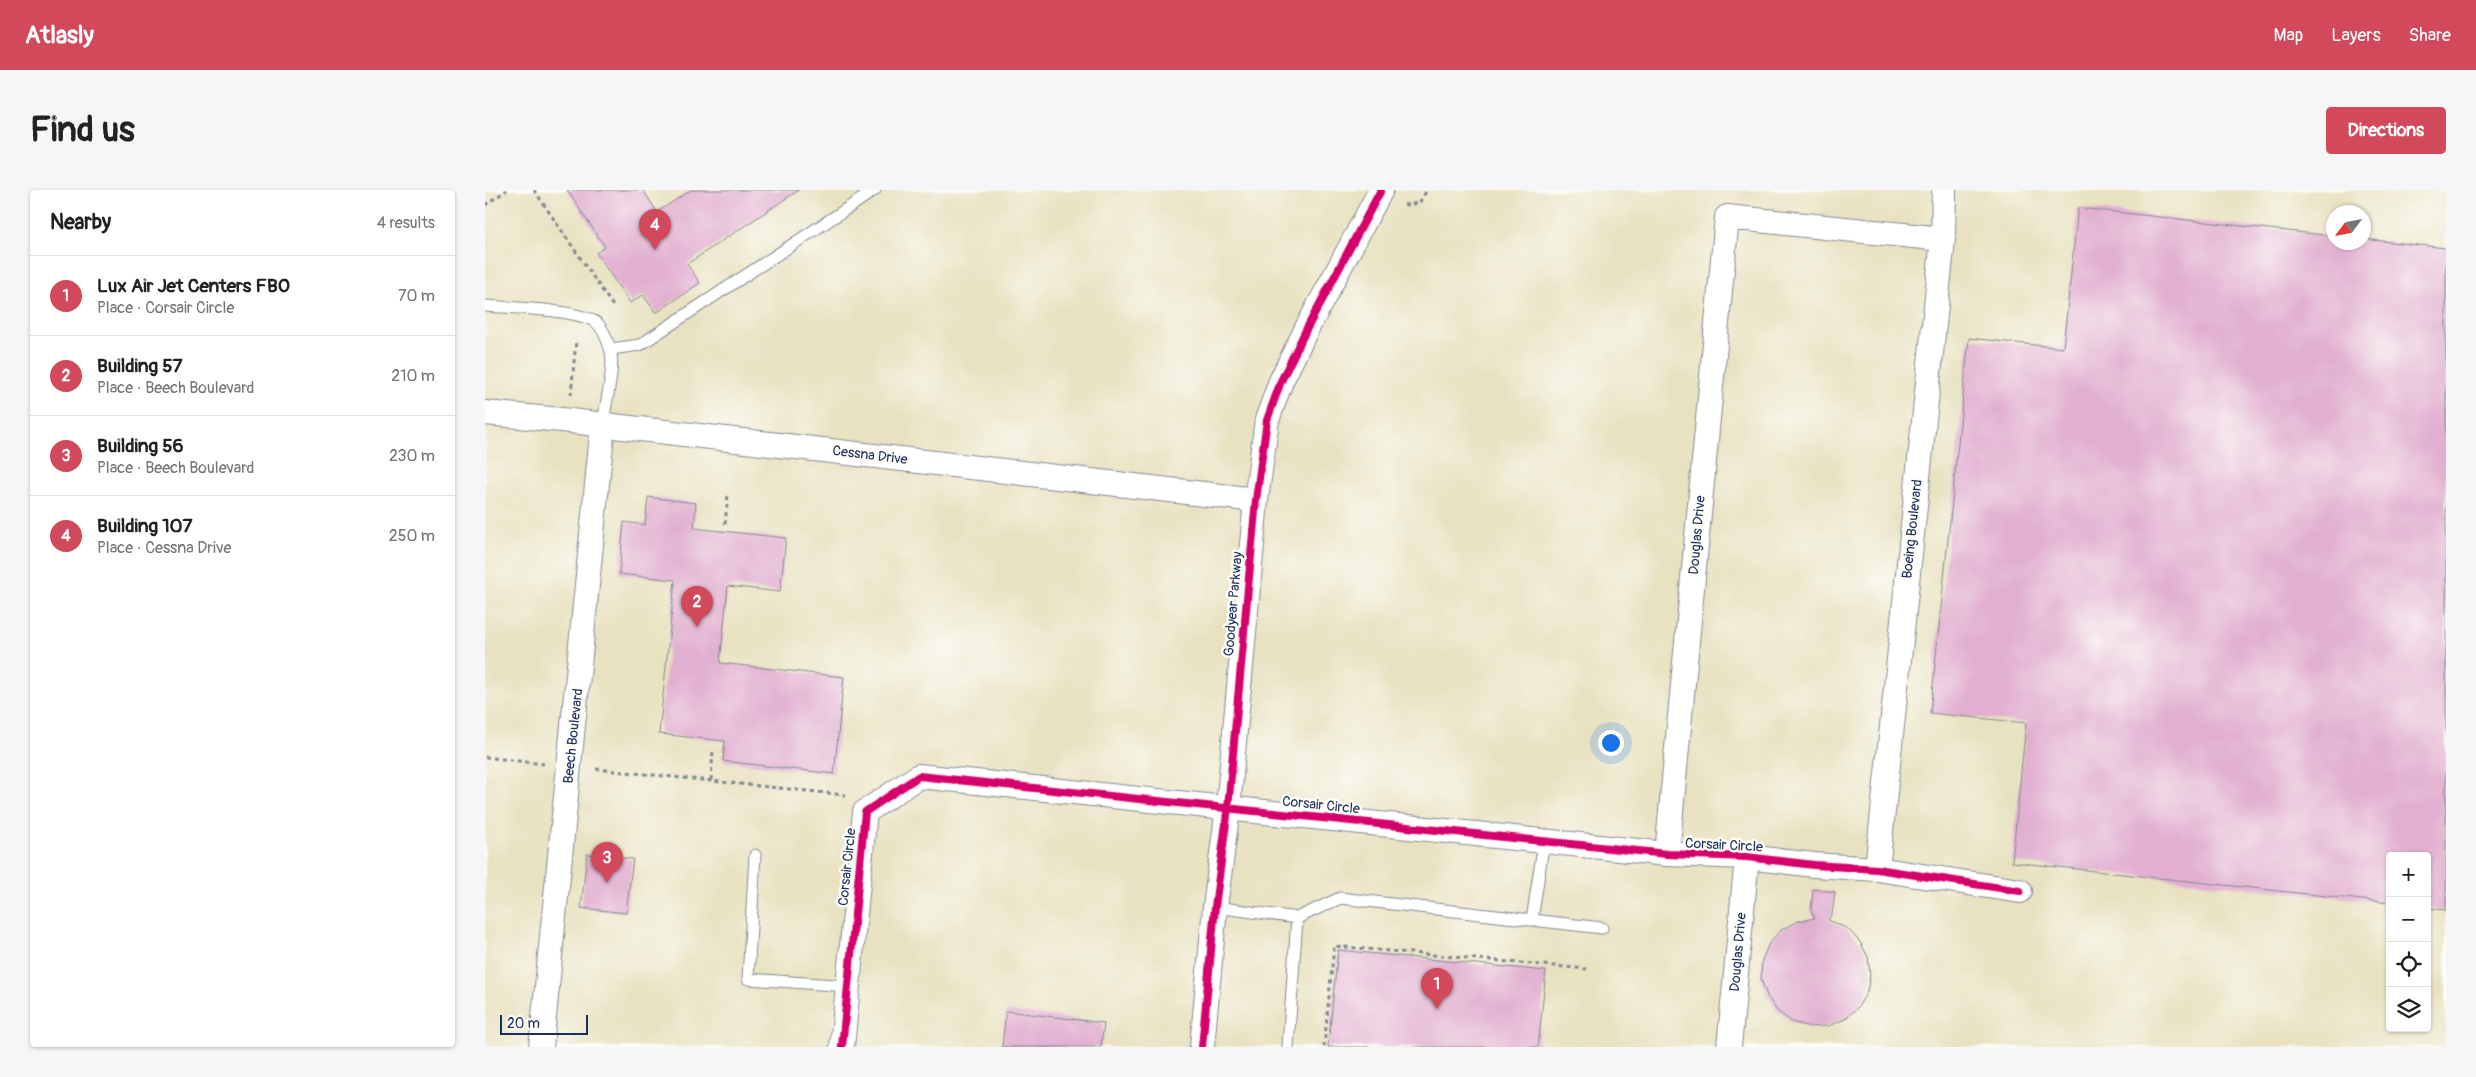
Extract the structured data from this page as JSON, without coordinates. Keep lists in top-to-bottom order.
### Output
{
  "streets": {
    "street": [
      "Cessna Drive",
      "Boeing Boulevard",
      "Douglas Drive",
      "Goodyear Parkway",
      "Beech Boulevard",
      "Corsair Circle"
    ]
  },
  "crossings": [
    ["Cessna Drive", "Goodyear Parkway"],
    ["Cessna Drive", "Beech Boulevard"],
    ["Boeing Boulevard", "Douglas Drive"],
    ["Boeing Boulevard", "Corsair Circle"],
    ["Douglas Drive", "Corsair Circle"],
    ["Goodyear Parkway", "Corsair Circle"]
  ],
  "scale_bar": "20 m",
  "north": "bottom left",
  "page": {
    "header": "Atlasly",
    "nav": ["Map", "Layers", "Share"],
    "buttons": "Directions",
    "title": "Find us",
    "heading": ["Nearby", "4 results"],
    "pins": [
      "4",
      "2",
      "3",
      "1"
    ],
    "list": [
      {
        "mark": "1",
        "name": "Lux Air Jet Centers FBO",
        "note": "Place · Corsair Circle",
        "value": "70 m"
      },
      {
        "mark": "2",
        "name": "Building 57",
        "note": "Place · Beech Boulevard",
        "value": "210 m"
      },
      {
        "mark": "3",
        "name": "Building 56",
        "note": "Place · Beech Boulevard",
        "value": "230 m"
      },
      {
        "mark": "4",
        "name": "Building 107",
        "note": "Place · Cessna Drive",
        "value": "250 m"
      }
    ],
    "map_buttons": ["+", "−"],
    "scale": "20 m"
  }
}
